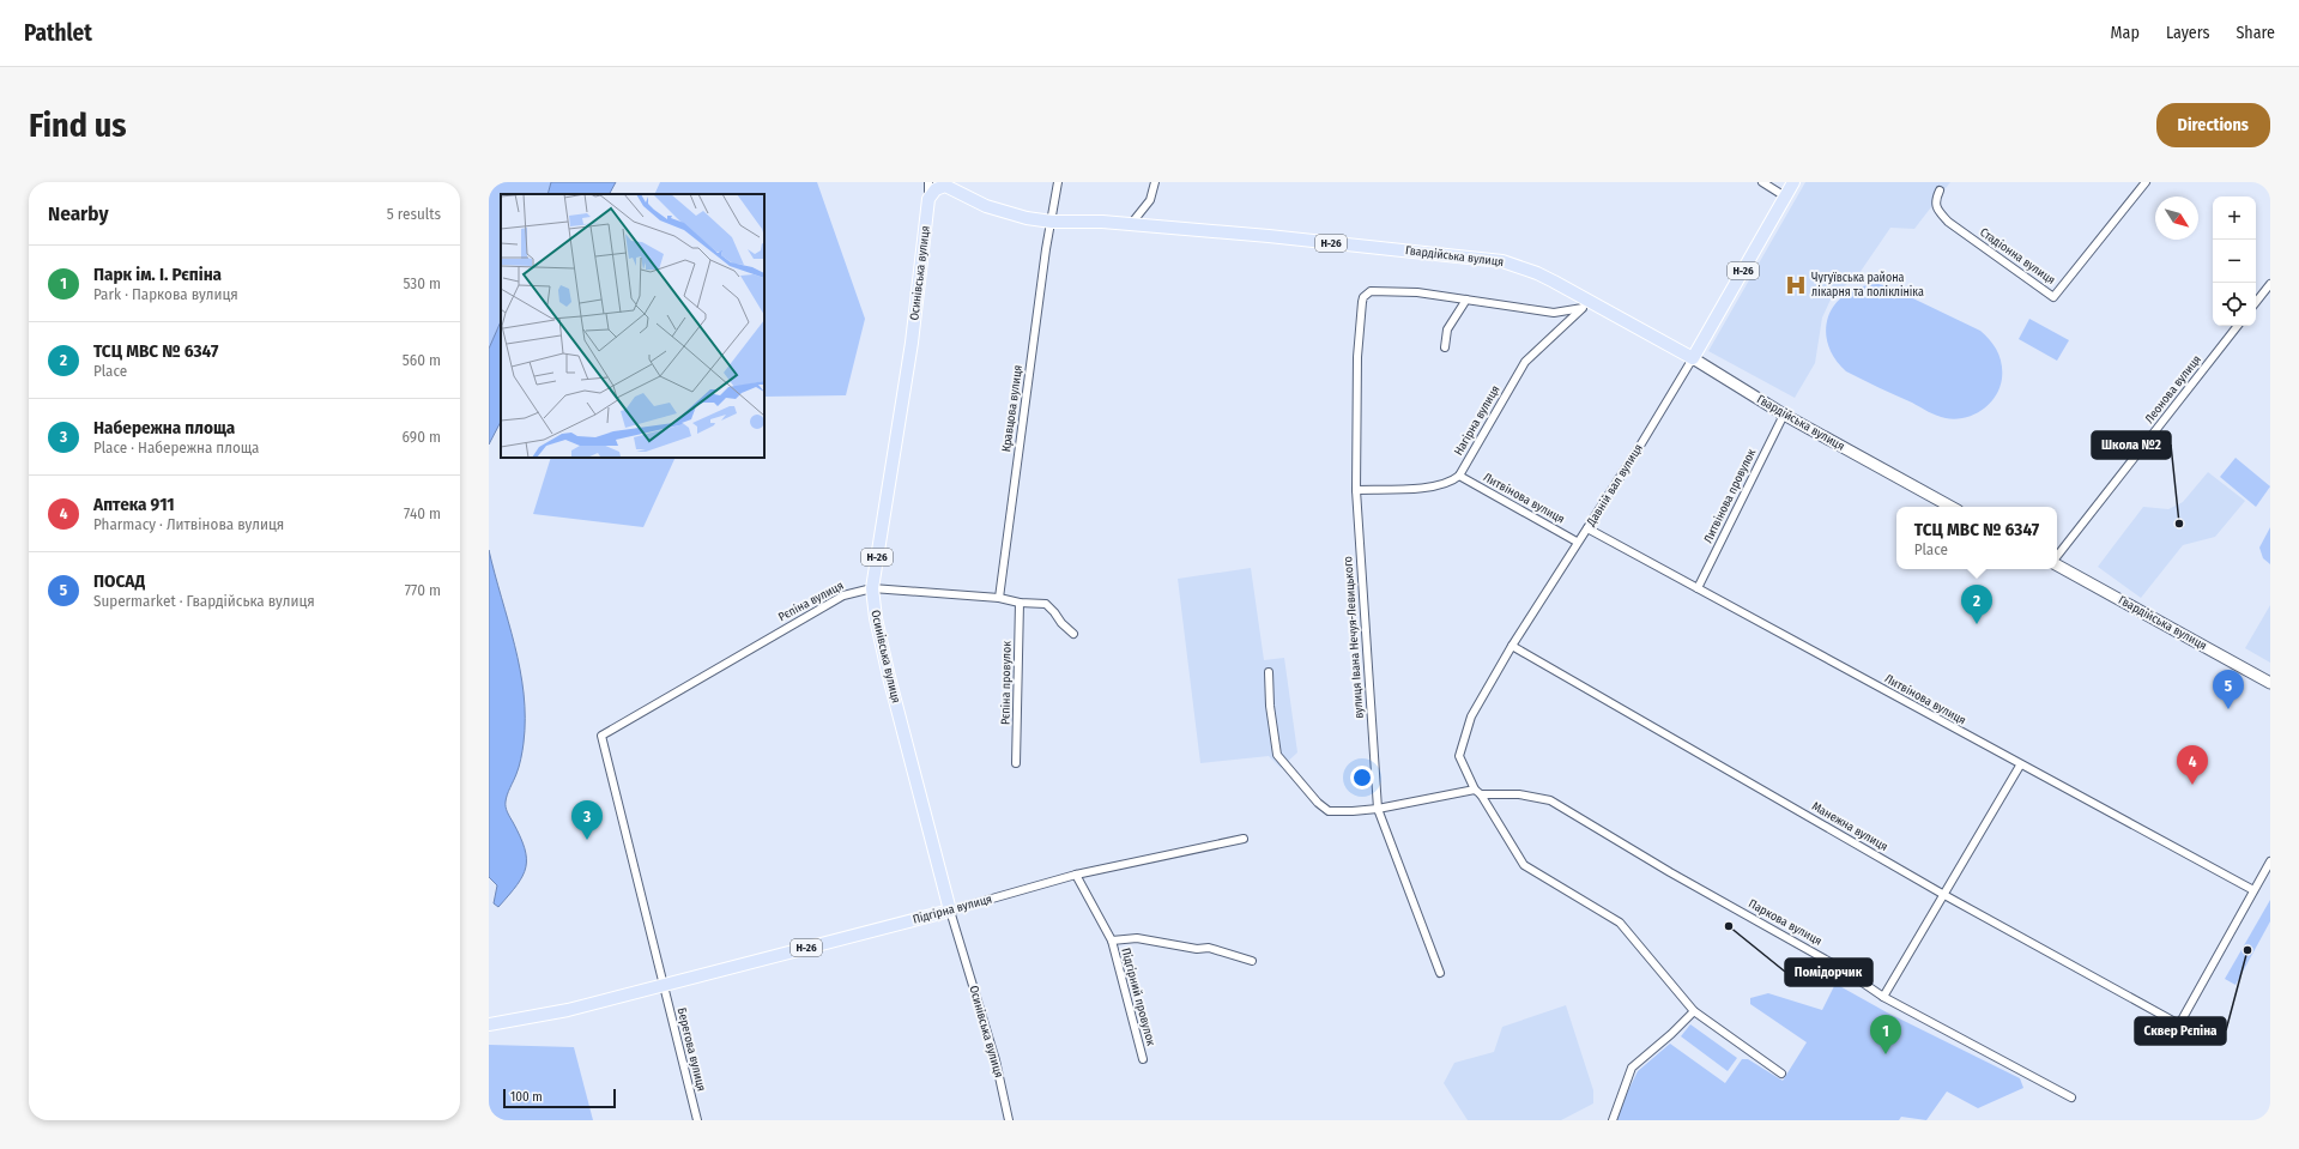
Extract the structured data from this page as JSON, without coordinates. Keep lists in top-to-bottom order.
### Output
{
  "streets": {
    "main road": [
      "Н-26",
      "Гвардійська вулиця",
      "Осинівська вулиця",
      "Давній вал вулиця",
      "Підгірна вулиця"
    ],
    "street": [
      "Стадіонна вулиця",
      "Леонова вулиця",
      "Кравцова вулиця",
      "Нагірна вулиця",
      "Литвінова провулок",
      "Литвінова вулиця",
      "Рєпіна вулиця",
      "вулиця Івана Нечуя-Левицького",
      "Рєпіна провулок",
      "Манежна вулиця",
      "Паркова вулиця",
      "Підгірний провулок",
      "Берегова вулиця"
    ]
  },
  "crossings": [
    ["Н-26", "Підгірна вулиця"],
    ["Н-26", "Берегова вулиця"],
    ["Гвардійська вулиця", "Осинівська вулиця"],
    ["Гвардійська вулиця", "Кравцова вулиця"],
    ["Гвардійська вулиця", "Нагірна вулиця"],
    ["Гвардійська вулиця", "Давній вал вулиця"],
    ["Гвардійська вулиця", "Литвінова провулок"],
    ["Осинівська вулиця", "Рєпіна вулиця"],
    ["Осинівська вулиця", "Підгірна вулиця"],
    ["Кравцова вулиця", "Рєпіна вулиця"],
    ["Нагірна вулиця", "Литвінова вулиця"],
    ["Давній вал вулиця", "Литвінова вулиця"],
    ["Давній вал вулиця", "Манежна вулиця"],
    ["Давній вал вулиця", "Паркова вулиця"],
    ["Литвінова провулок", "Литвінова вулиця"],
    ["Литвінова вулиця", "Манежна вулиця"],
    ["Рєпіна вулиця", "Рєпіна провулок"],
    ["Рєпіна вулиця", "Берегова вулиця"],
    ["вулиця Івана Нечуя-Левицького", "Паркова вулиця"],
    ["Підгірна вулиця", "Підгірний провулок"],
    ["Підгірна вулиця", "Берегова вулиця"]
  ],
  "places": {
    "hospital": ["Чугуївська района лікарня та поліклініка"],
    "other": ["Школа №2", "Помідорчик", "Сквер Рєпіна"]
  },
  "scale_bar": "100 m",
  "north": "bottom right",
  "page": {
    "header": "Pathlet",
    "nav": ["Map", "Layers", "Share"],
    "buttons": "Directions",
    "title": "Find us",
    "heading": ["Nearby", "5 results"],
    "map_buttons": ["+", "−"],
    "list": [
      {
        "mark": "1",
        "name": "Парк ім. І. Рєпіна",
        "note": "Park · Паркова вулиця",
        "value": "530 m"
      },
      {
        "mark": "2",
        "name": "ТСЦ МВС № 6347",
        "note": "Place",
        "value": "560 m"
      },
      {
        "mark": "3",
        "name": "Набережна площа",
        "note": "Place · Набережна площа",
        "value": "690 m"
      },
      {
        "mark": "4",
        "name": "Аптека 911",
        "note": "Pharmacy · Литвінова вулиця",
        "value": "740 m"
      },
      {
        "mark": "5",
        "name": "ПОСАД",
        "note": "Supermarket · Гвардійська вулиця",
        "value": "770 m"
      }
    ],
    "popup": ["ТСЦ МВС № 6347", "Place"],
    "pins": [
      "2",
      "5",
      "4",
      "3",
      "1"
    ],
    "scale": "100 m"
  }
}
